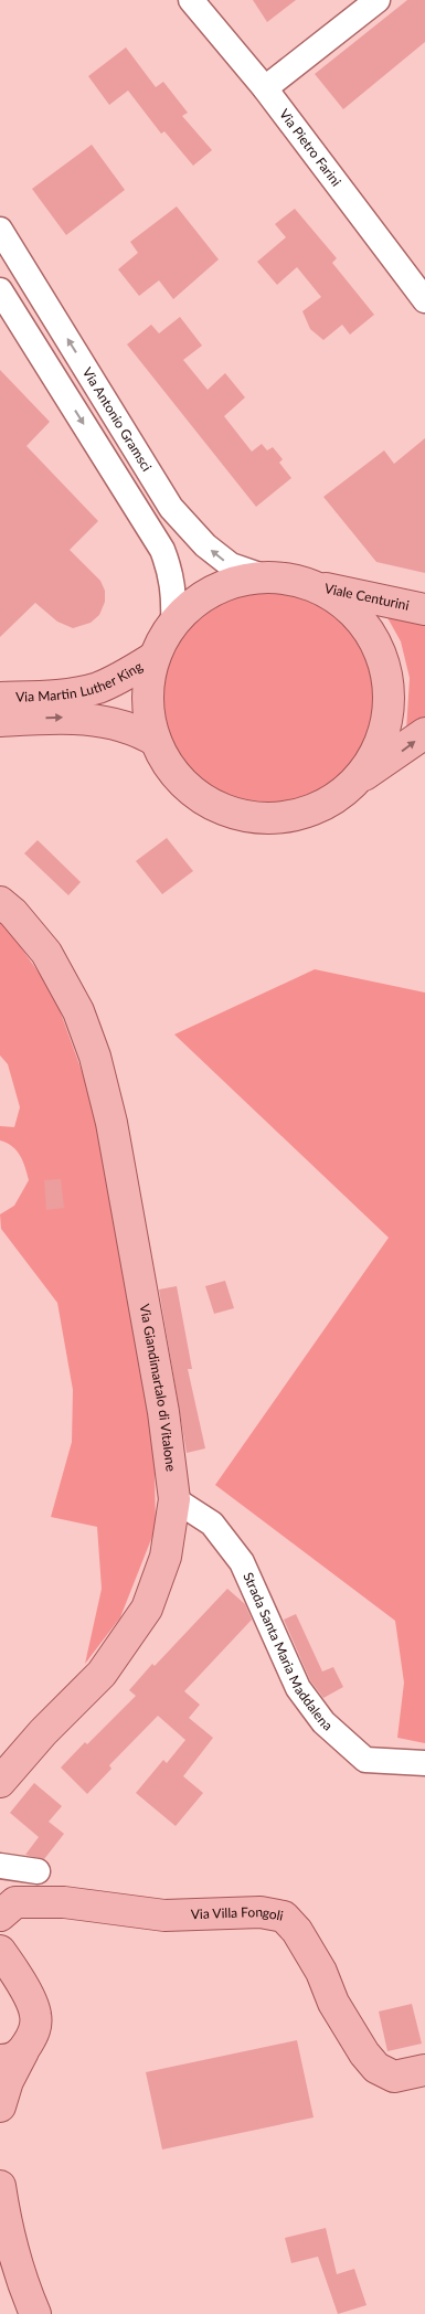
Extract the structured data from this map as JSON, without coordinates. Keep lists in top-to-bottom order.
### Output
{
  "streets": {
    "main road": [
      "Viale Centurini",
      "Via Martin Luther King",
      "Via Giandimartalo di Vitalone",
      "Via Villa Fongoli"
    ],
    "street": ["Via Pietro Farini", "Via Antonio Gramsci", "Strada Santa Maria Maddalena"]
  },
  "crossings": [
    ["Via Giandimartalo di Vitalone", "Strada Santa Maria Maddalena"]
  ],
  "one_way": ["Via Martin Luther King"]
}
